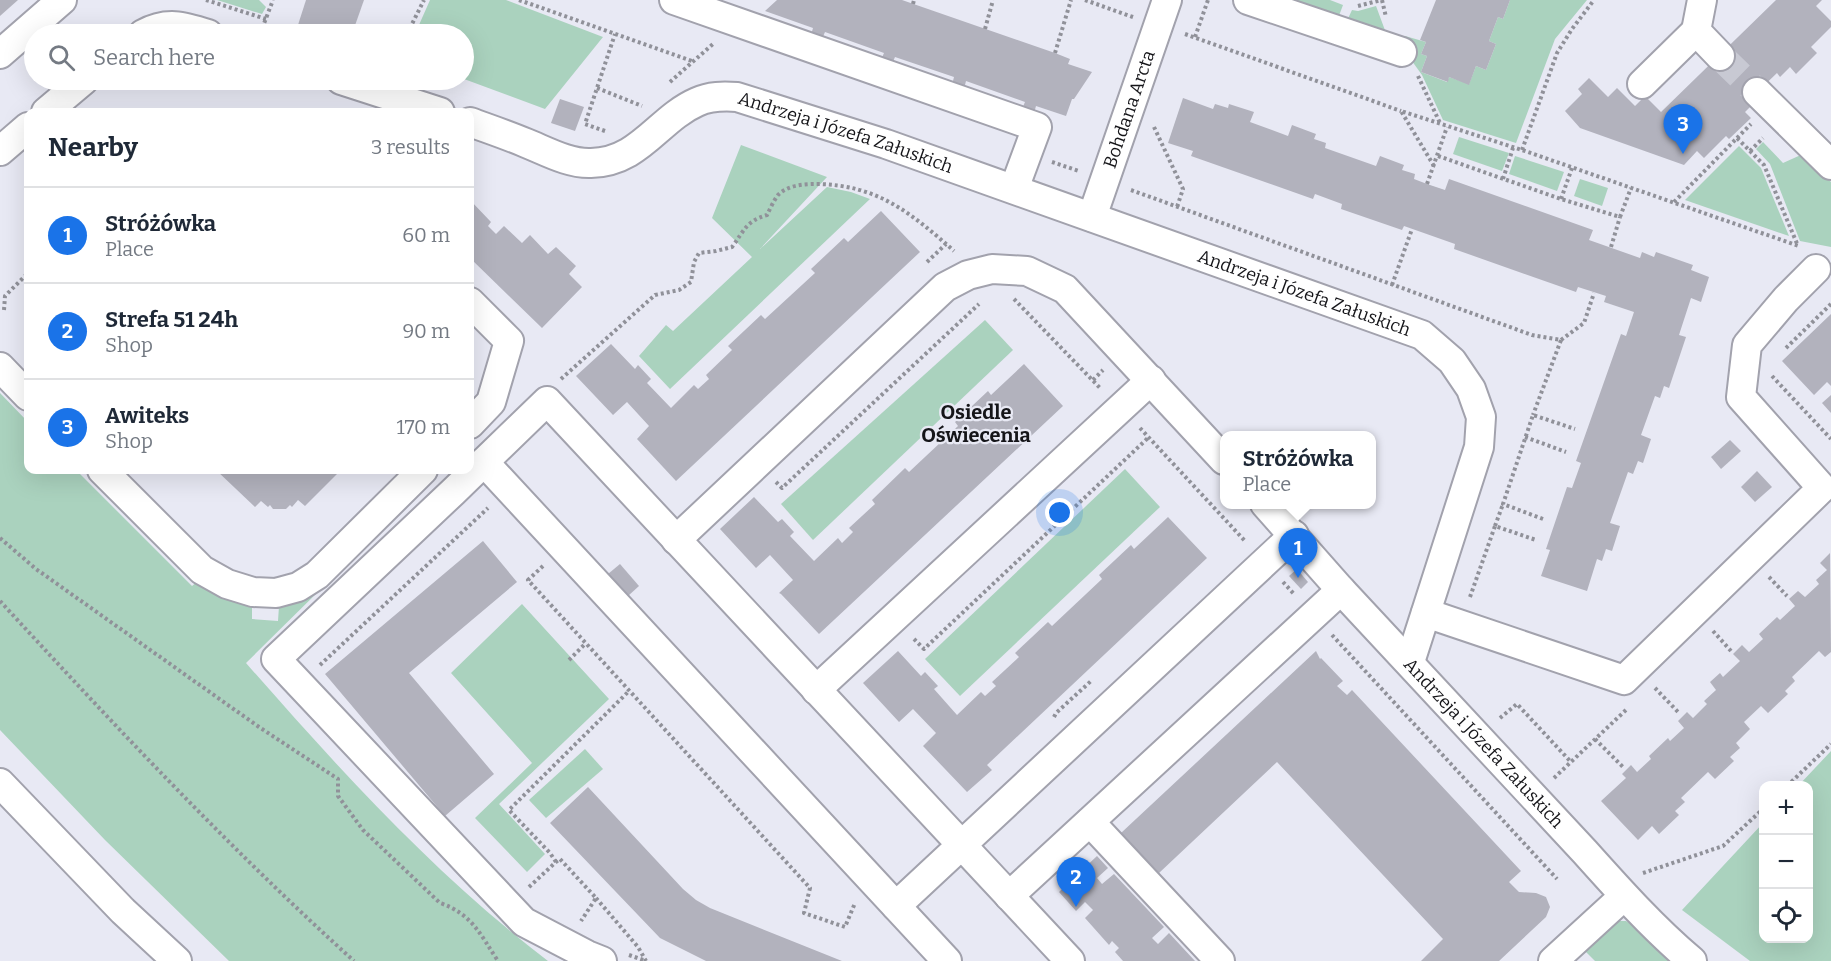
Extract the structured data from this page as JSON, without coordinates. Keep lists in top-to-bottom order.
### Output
{
  "streets": {
    "street": ["Bohdana Arcta", "Andrzeja i Józefa Załuskich"]
  },
  "crossings": [
    ["Bohdana Arcta", "Andrzeja i Józefa Załuskich"]
  ],
  "districts": ["Osiedle Oświecenia"],
  "page": {
    "search": "Search here",
    "pins": ["3", "1", "2"],
    "heading": ["Nearby", "3 results"],
    "list": [
      {
        "mark": "1",
        "name": "Stróżówka",
        "note": "Place",
        "value": "60 m"
      },
      {
        "mark": "2",
        "name": "Strefa 51 24h",
        "note": "Shop",
        "value": "90 m"
      },
      {
        "mark": "3",
        "name": "Awiteks",
        "note": "Shop",
        "value": "170 m"
      }
    ],
    "popup": ["Stróżówka", "Place"],
    "map_buttons": ["+", "−"]
  }
}
